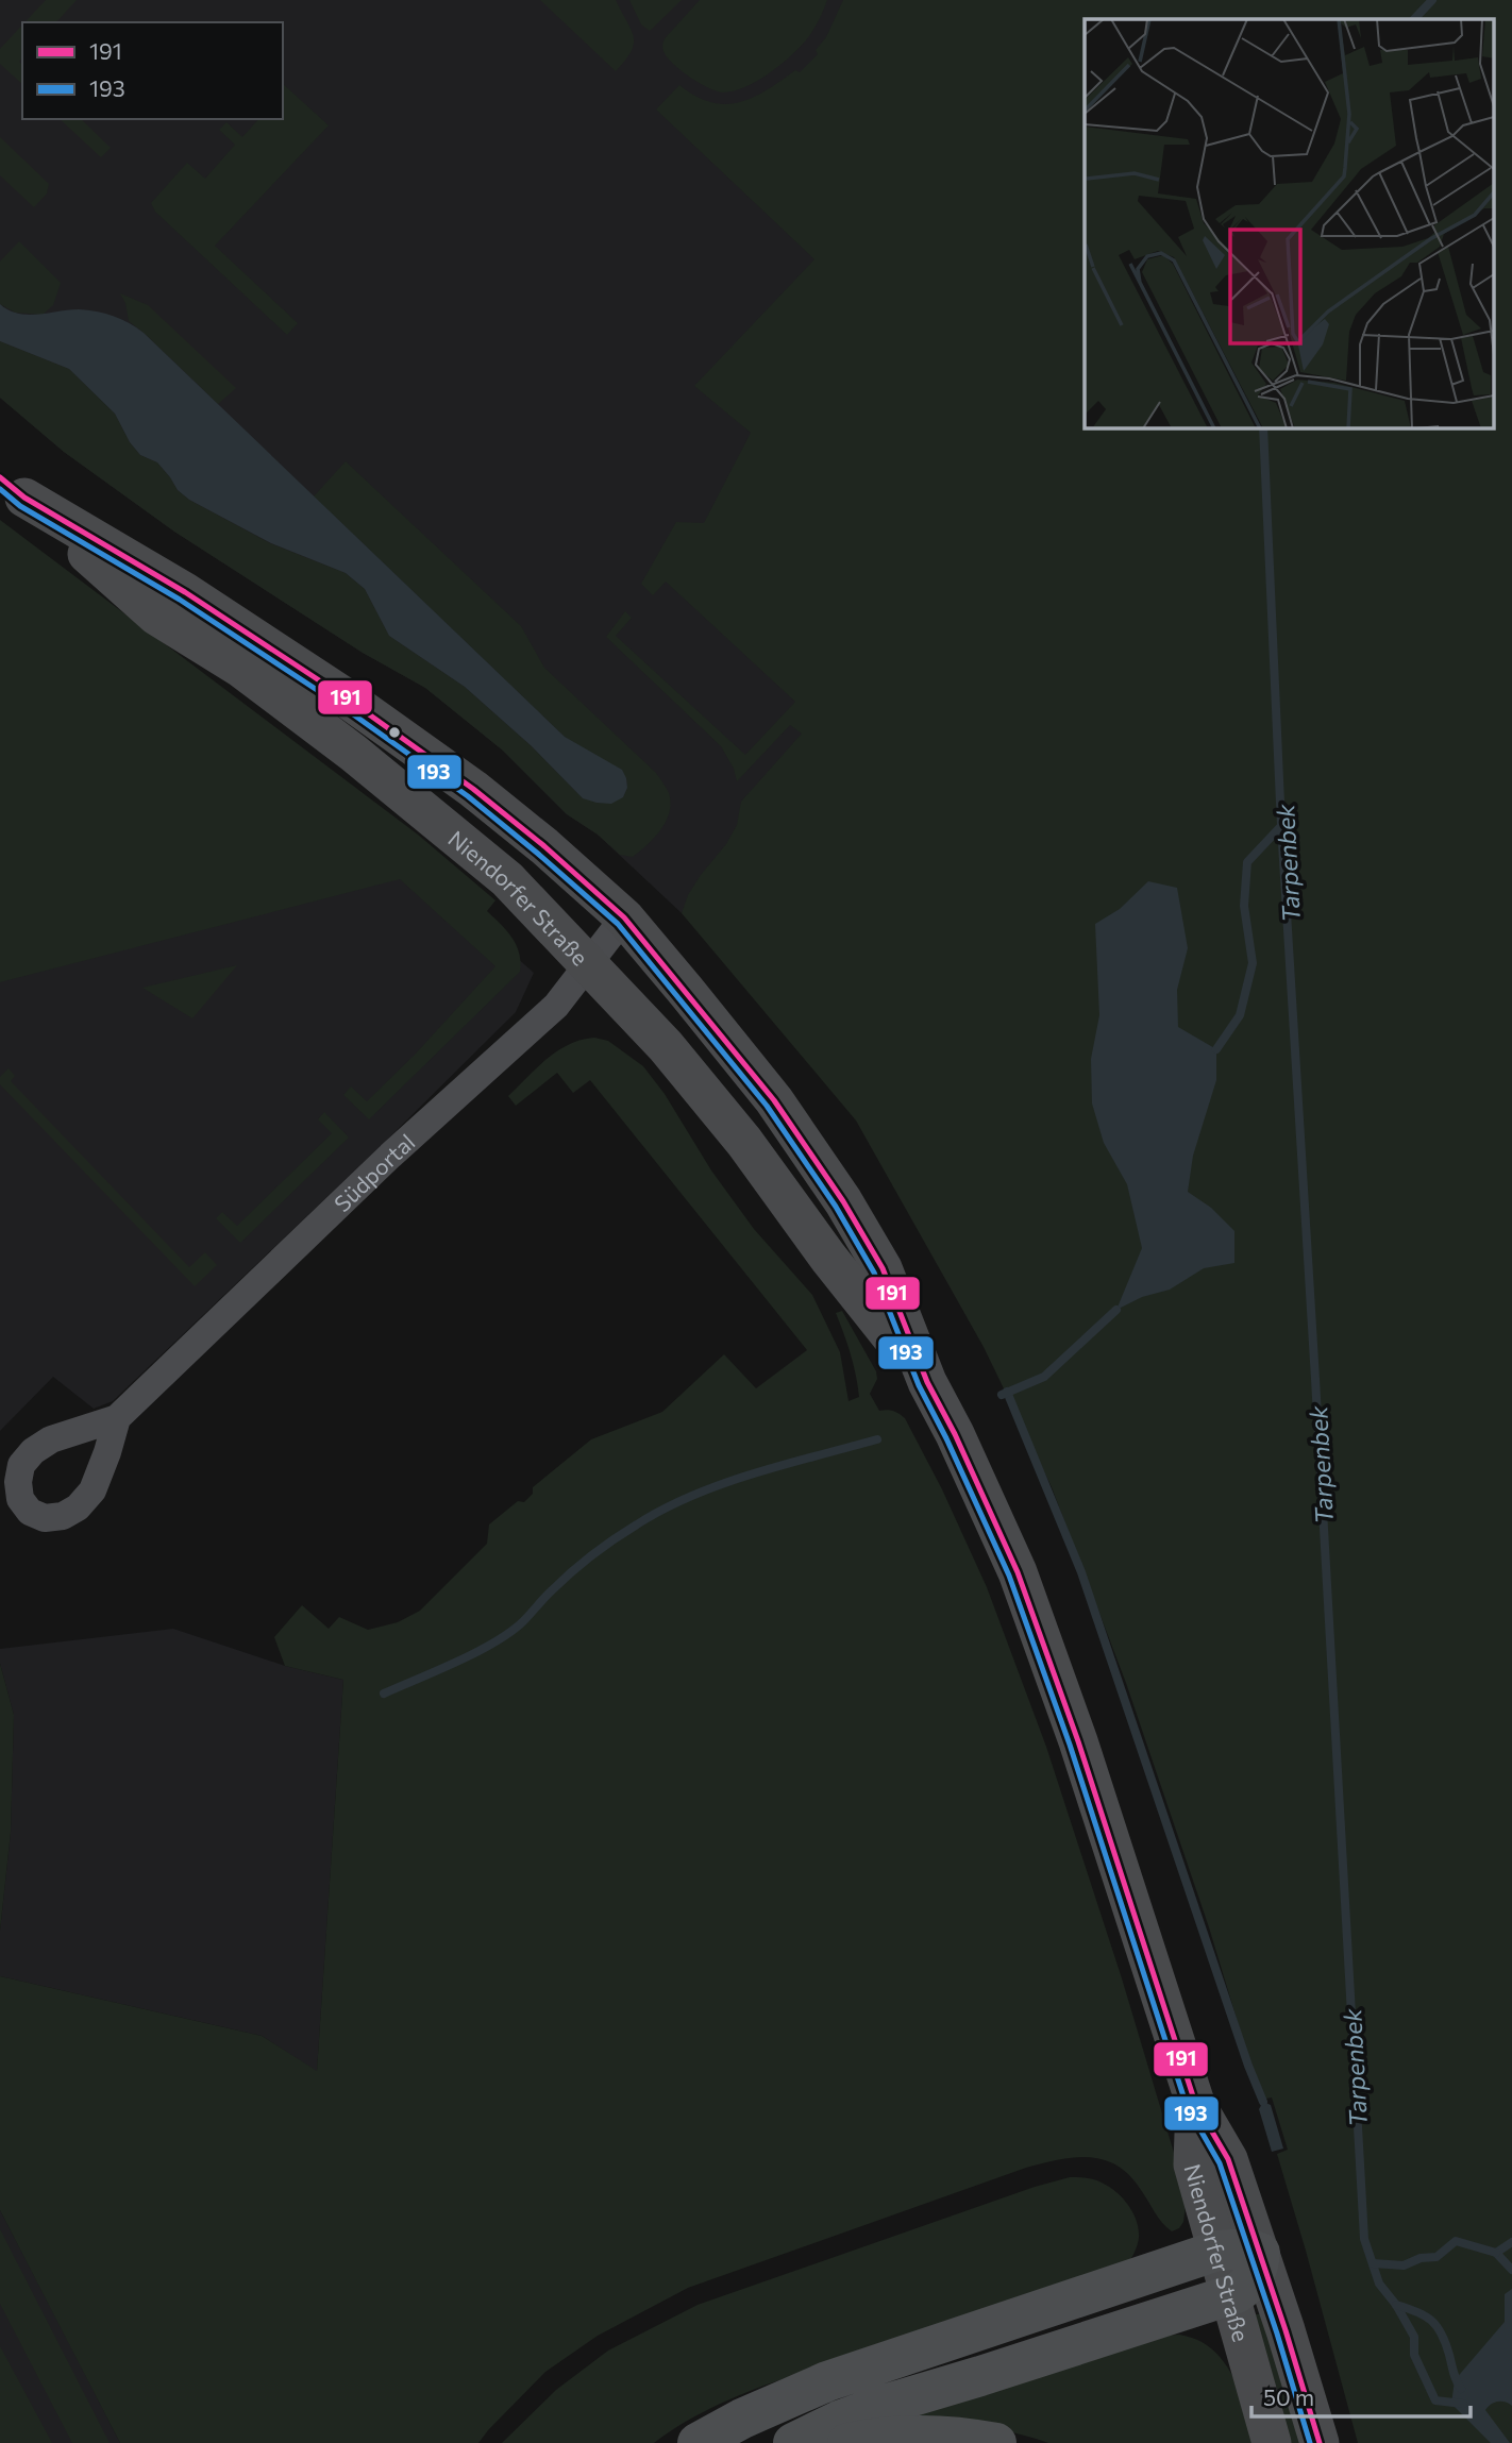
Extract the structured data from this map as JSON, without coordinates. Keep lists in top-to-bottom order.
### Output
{
  "streets": {
    "main road": ["Niendorfer Straße"],
    "street": ["Südportal"]
  },
  "crossings": [
    ["Niendorfer Straße", "Südportal"]
  ],
  "water": ["Tarpenbek"],
  "lines": ["transit line 191", "transit line 193"],
  "legend": ["191", "193"],
  "scale_bar": "50 m"
}
